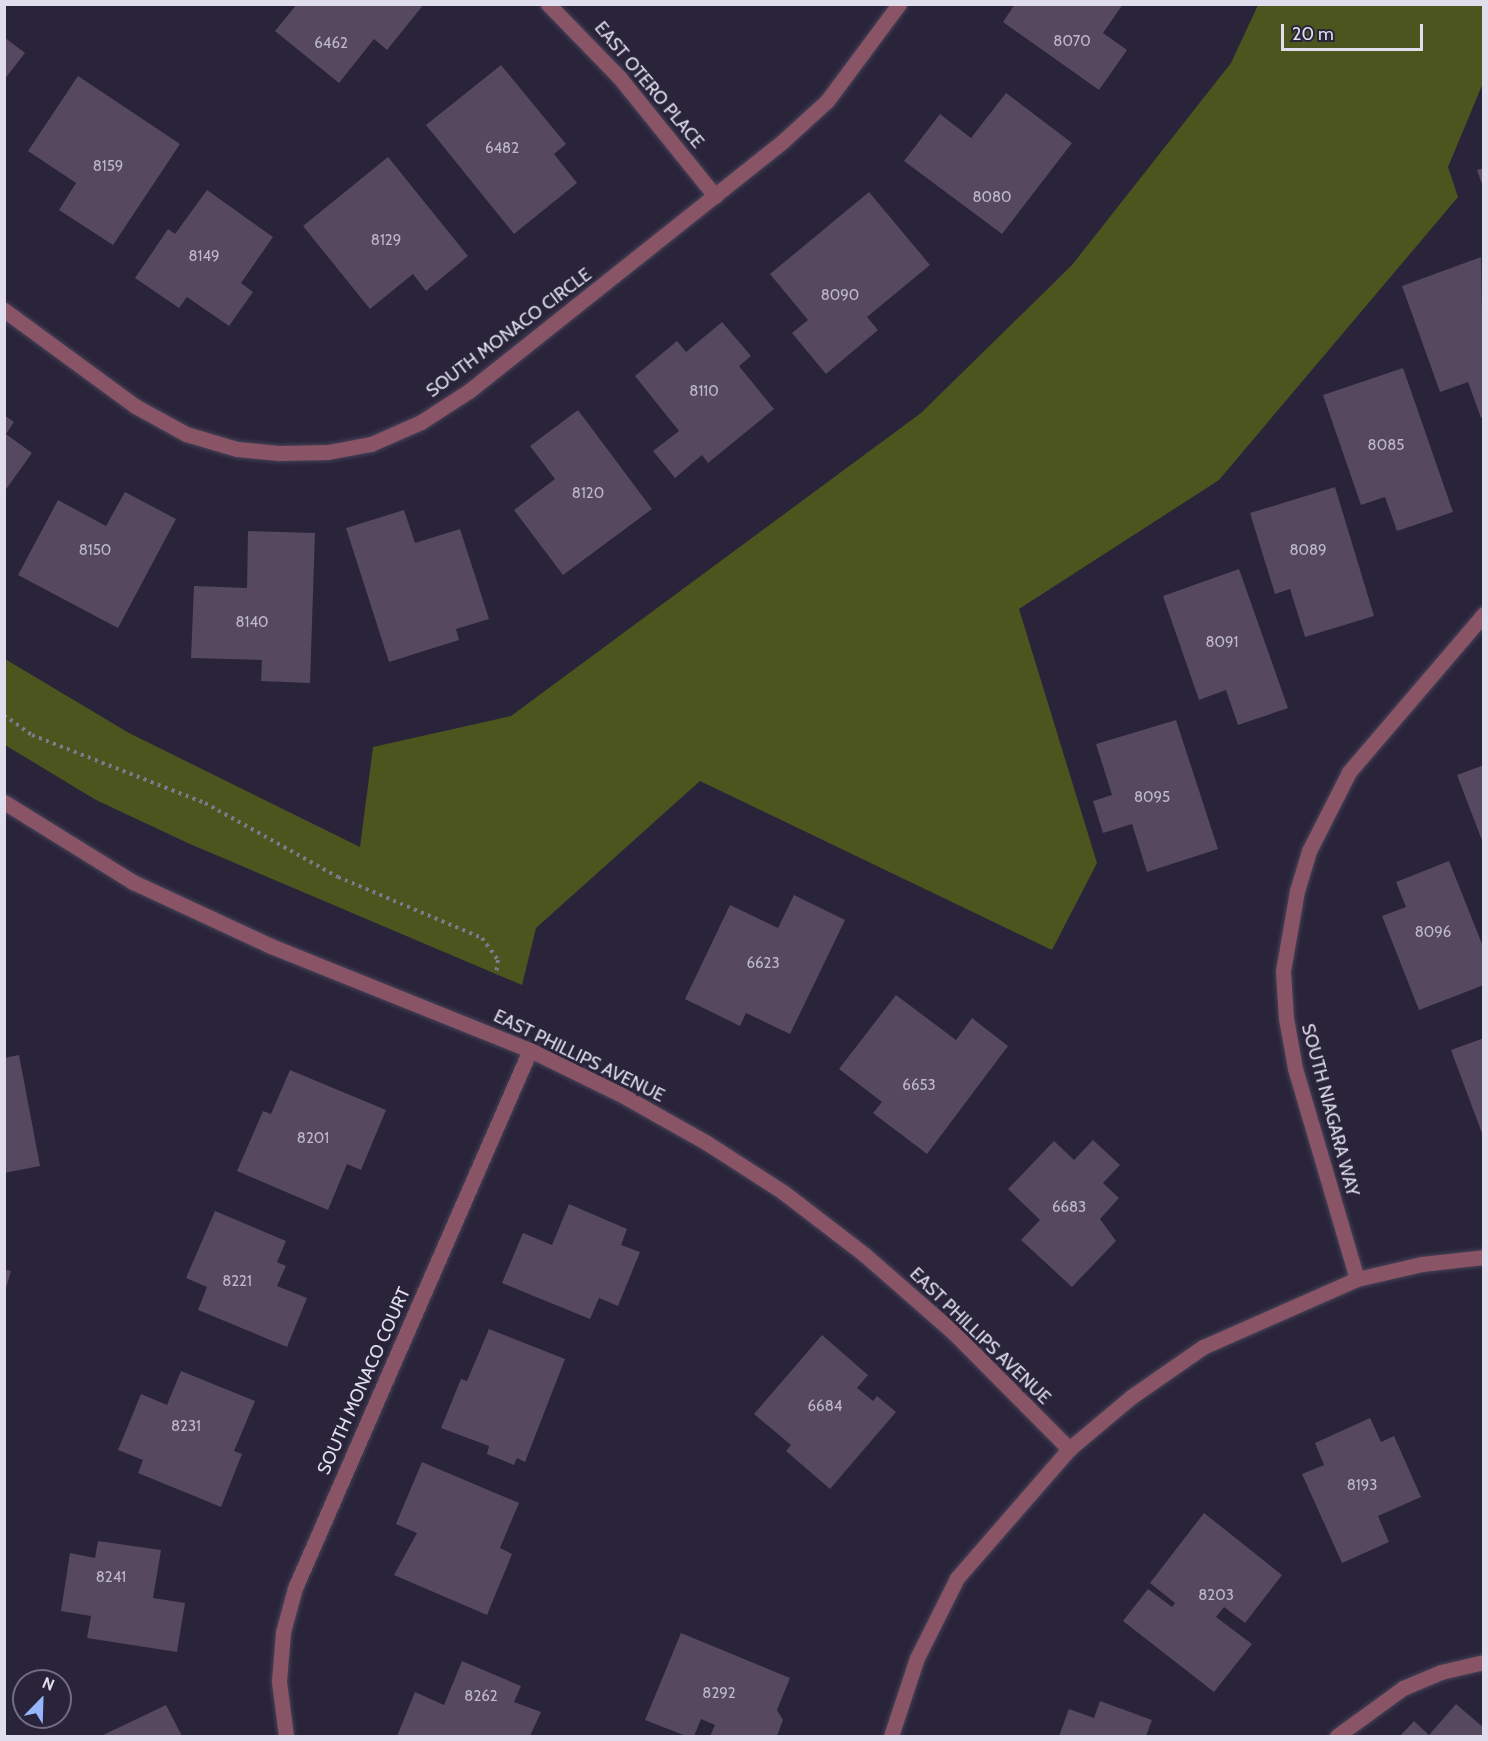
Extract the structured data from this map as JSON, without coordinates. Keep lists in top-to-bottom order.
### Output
{
  "streets": {
    "street": [
      "EAST OTERO PLACE",
      "SOUTH MONACO CIRCLE",
      "EAST PHILLIPS AVENUE",
      "SOUTH NIAGARA WAY",
      "SOUTH MONACO COURT"
    ]
  },
  "crossings": [
    ["EAST OTERO PLACE", "SOUTH MONACO CIRCLE"],
    ["EAST PHILLIPS AVENUE", "SOUTH MONACO COURT"]
  ],
  "house_numbers": [
    "8070",
    "6462",
    "6482",
    "8159",
    "8080",
    "8129",
    "8149",
    "8090",
    "8110",
    "8085",
    "8120",
    "8150",
    "8089",
    "8140",
    "8091",
    "8095",
    "8096",
    "6623",
    "6653",
    "8201",
    "6683",
    "8221",
    "6684",
    "8231",
    "8193",
    "8241",
    "8203",
    "8292",
    "8262"
  ],
  "scale_bar": "20 m",
  "north": "top right"
}
